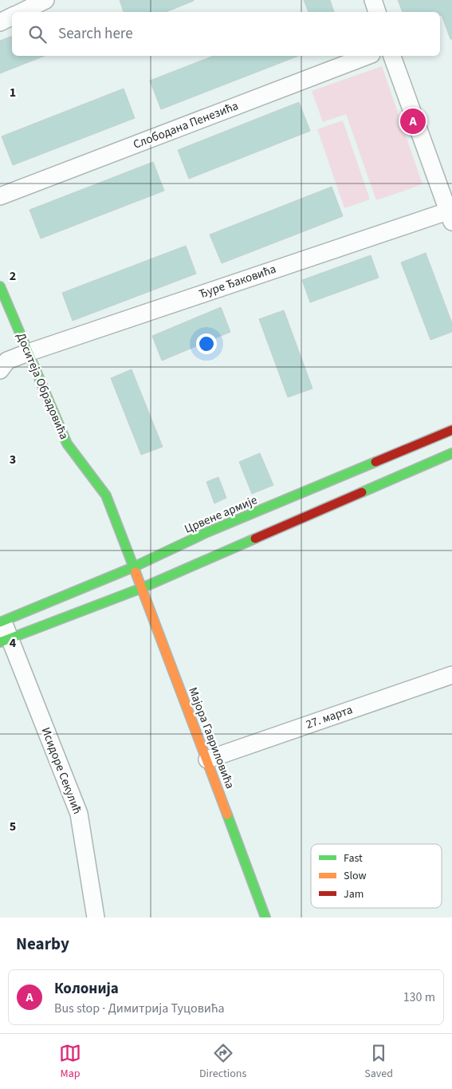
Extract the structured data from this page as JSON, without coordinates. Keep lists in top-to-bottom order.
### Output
{
  "streets": {
    "main road": ["Доситеја Обрадовића", "Црвене армије", "Мајора Гавриловића"],
    "street": [
      "Слободана Пенезића",
      "Ђуре Ђаковића",
      "27. марта",
      "Исидоре Секулић"
    ]
  },
  "crossings": [
    ["Ђуре Ђаковића", "Доситеја Обрадовића"],
    ["Доситеја Обрадовића", "Црвене армије"],
    ["Доситеја Обрадовића", "Мајора Гавриловића"],
    ["Црвене армије", "Мајора Гавриловића"],
    ["Црвене армије", "Исидоре Секулић"],
    ["27. марта", "Мајора Гавриловића"]
  ],
  "legend": ["Fast", "Slow", "Jam"],
  "page": {
    "search": "Search here",
    "pins": "A",
    "heading": "Nearby",
    "list": [
      {
        "mark": "A",
        "name": "Колонија",
        "note": "Bus stop · Димитрија Туцовића",
        "value": "130 m"
      }
    ],
    "nav": ["Map", "Directions", "Saved"]
  },
  "grid": {
    "rows": [
      "1",
      "2",
      "3",
      "4",
      "5"
    ]
  }
}
